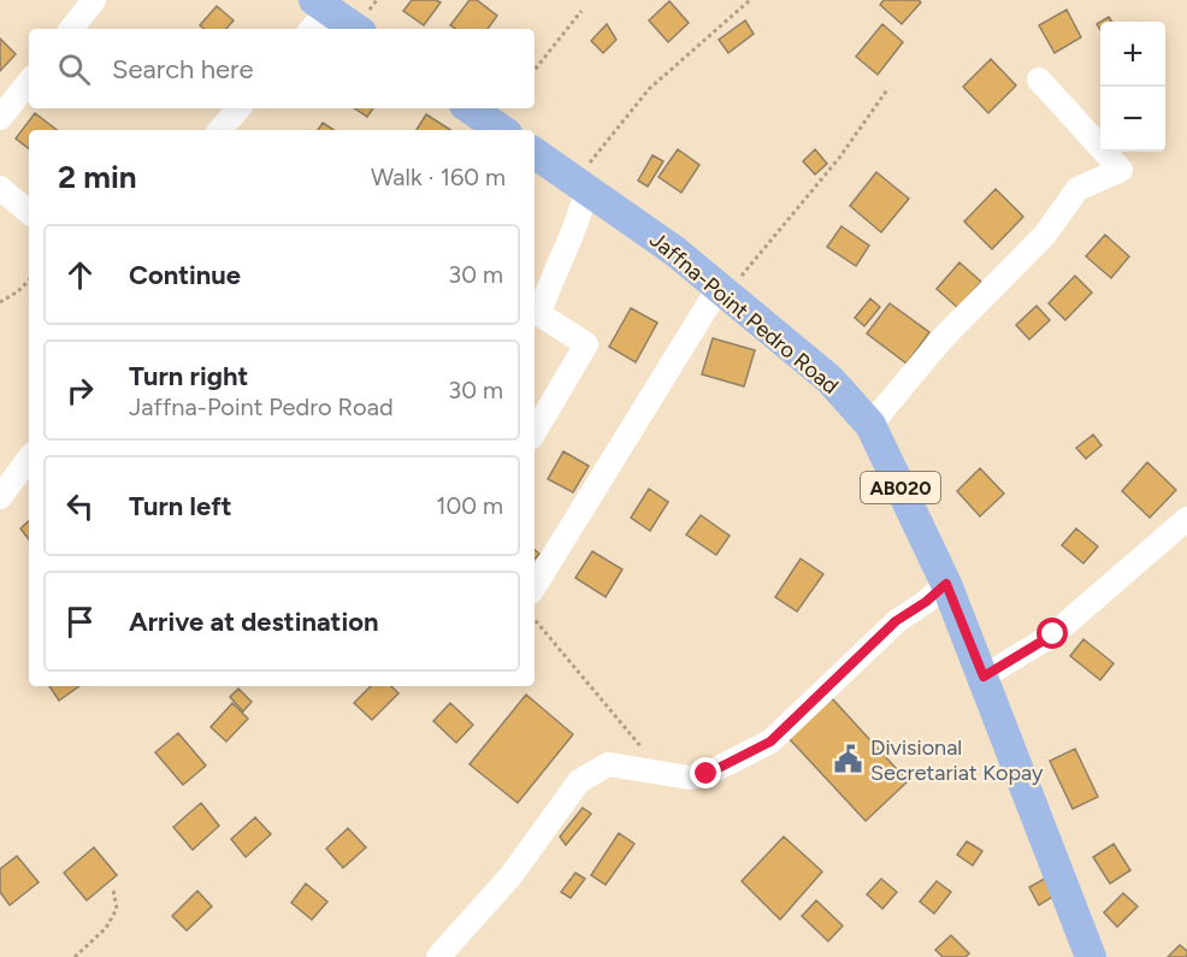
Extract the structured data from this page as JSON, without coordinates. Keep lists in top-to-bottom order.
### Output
{
  "streets": {
    "main road": ["Jaffna-Point Pedro Road", "AB020"]
  },
  "places": {
    "public building": ["Divisional Secretariat Kopay"]
  },
  "page": {
    "map_buttons": ["+", "−"],
    "search": "Search here",
    "heading": ["2 min", "Walk · 160 m"],
    "list": [
      ["Continue", "30 m"],
      ["Turn right", "Jaffna-Point Pedro Road", "30 m"],
      ["Turn left", "100 m"],
      "Arrive at destination"
    ]
  }
}
